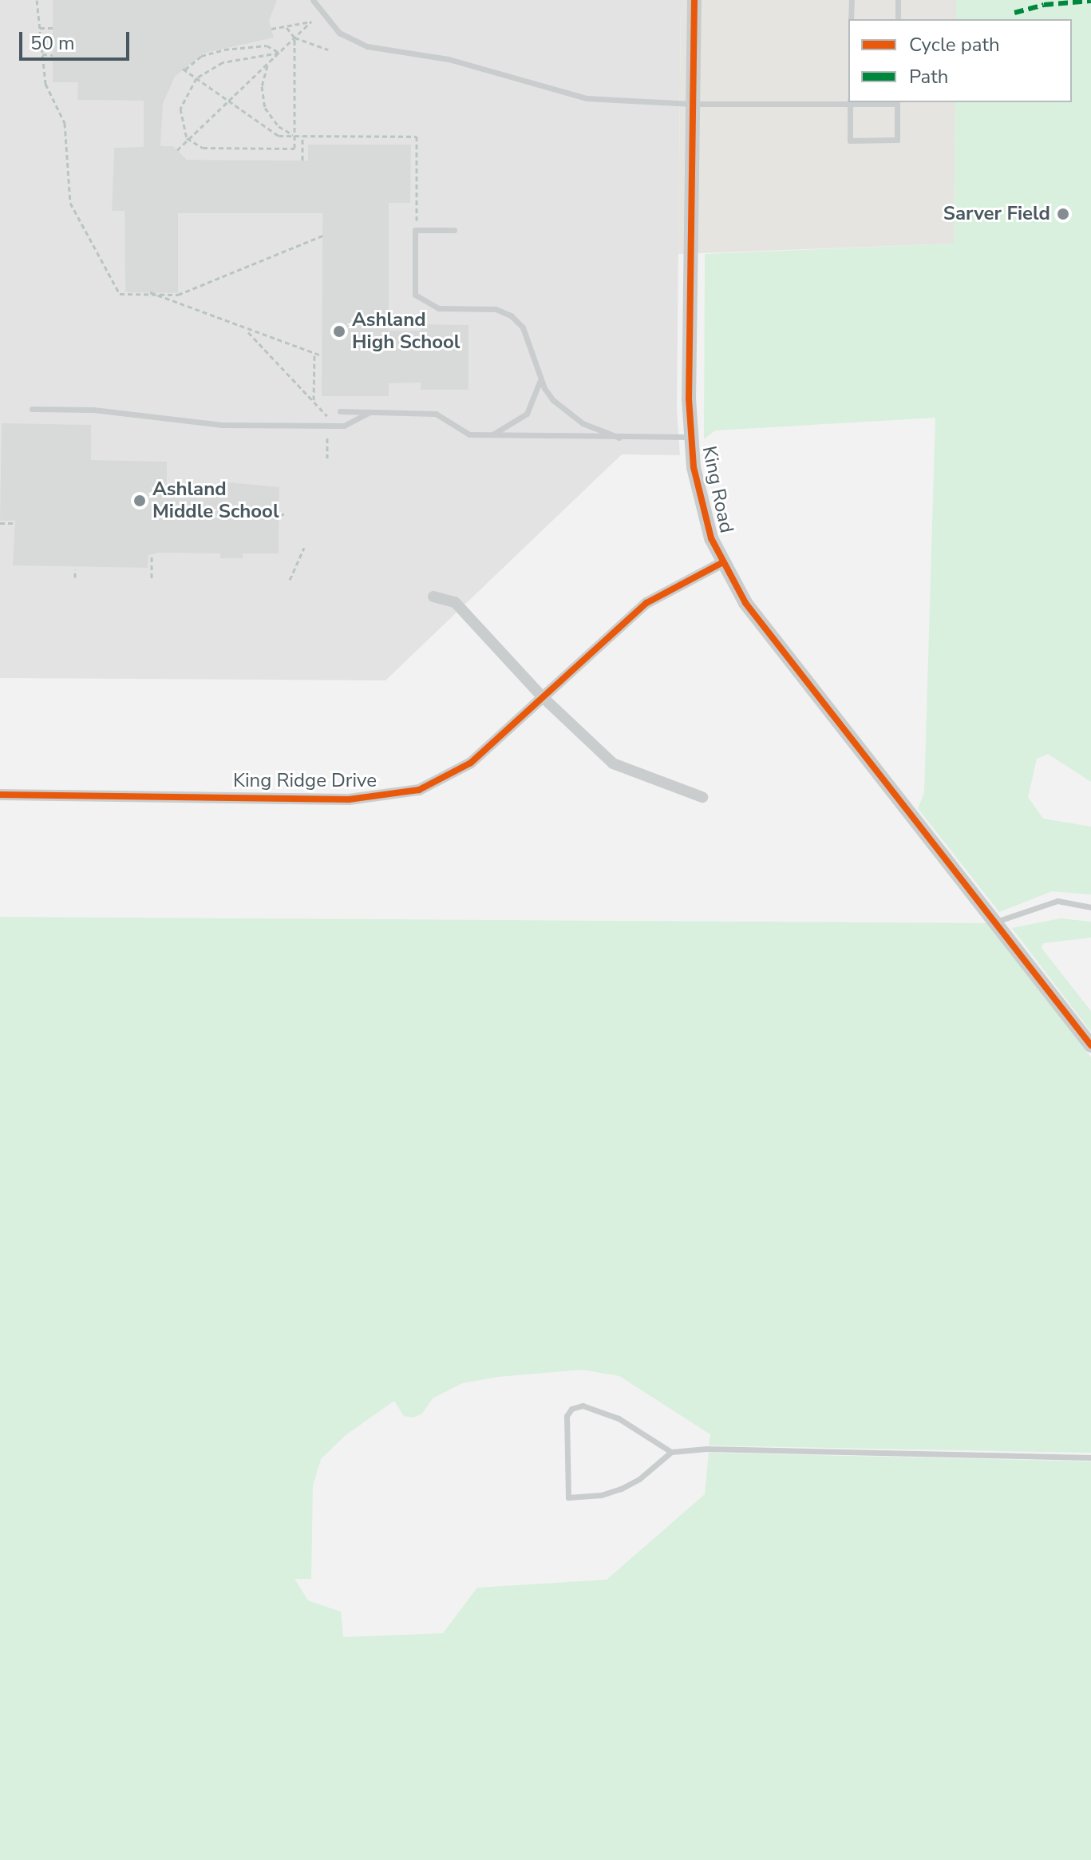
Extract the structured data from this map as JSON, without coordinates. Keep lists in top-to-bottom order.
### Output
{
  "streets": {
    "street": ["King Road", "King Ridge Drive"]
  },
  "crossings": [
    ["King Road", "King Ridge Drive"]
  ],
  "places": ["Sarver Field", "Ashland High School", "Ashland Middle School"],
  "legend": ["Cycle path", "Path"],
  "scale_bar": "50 m"
}
